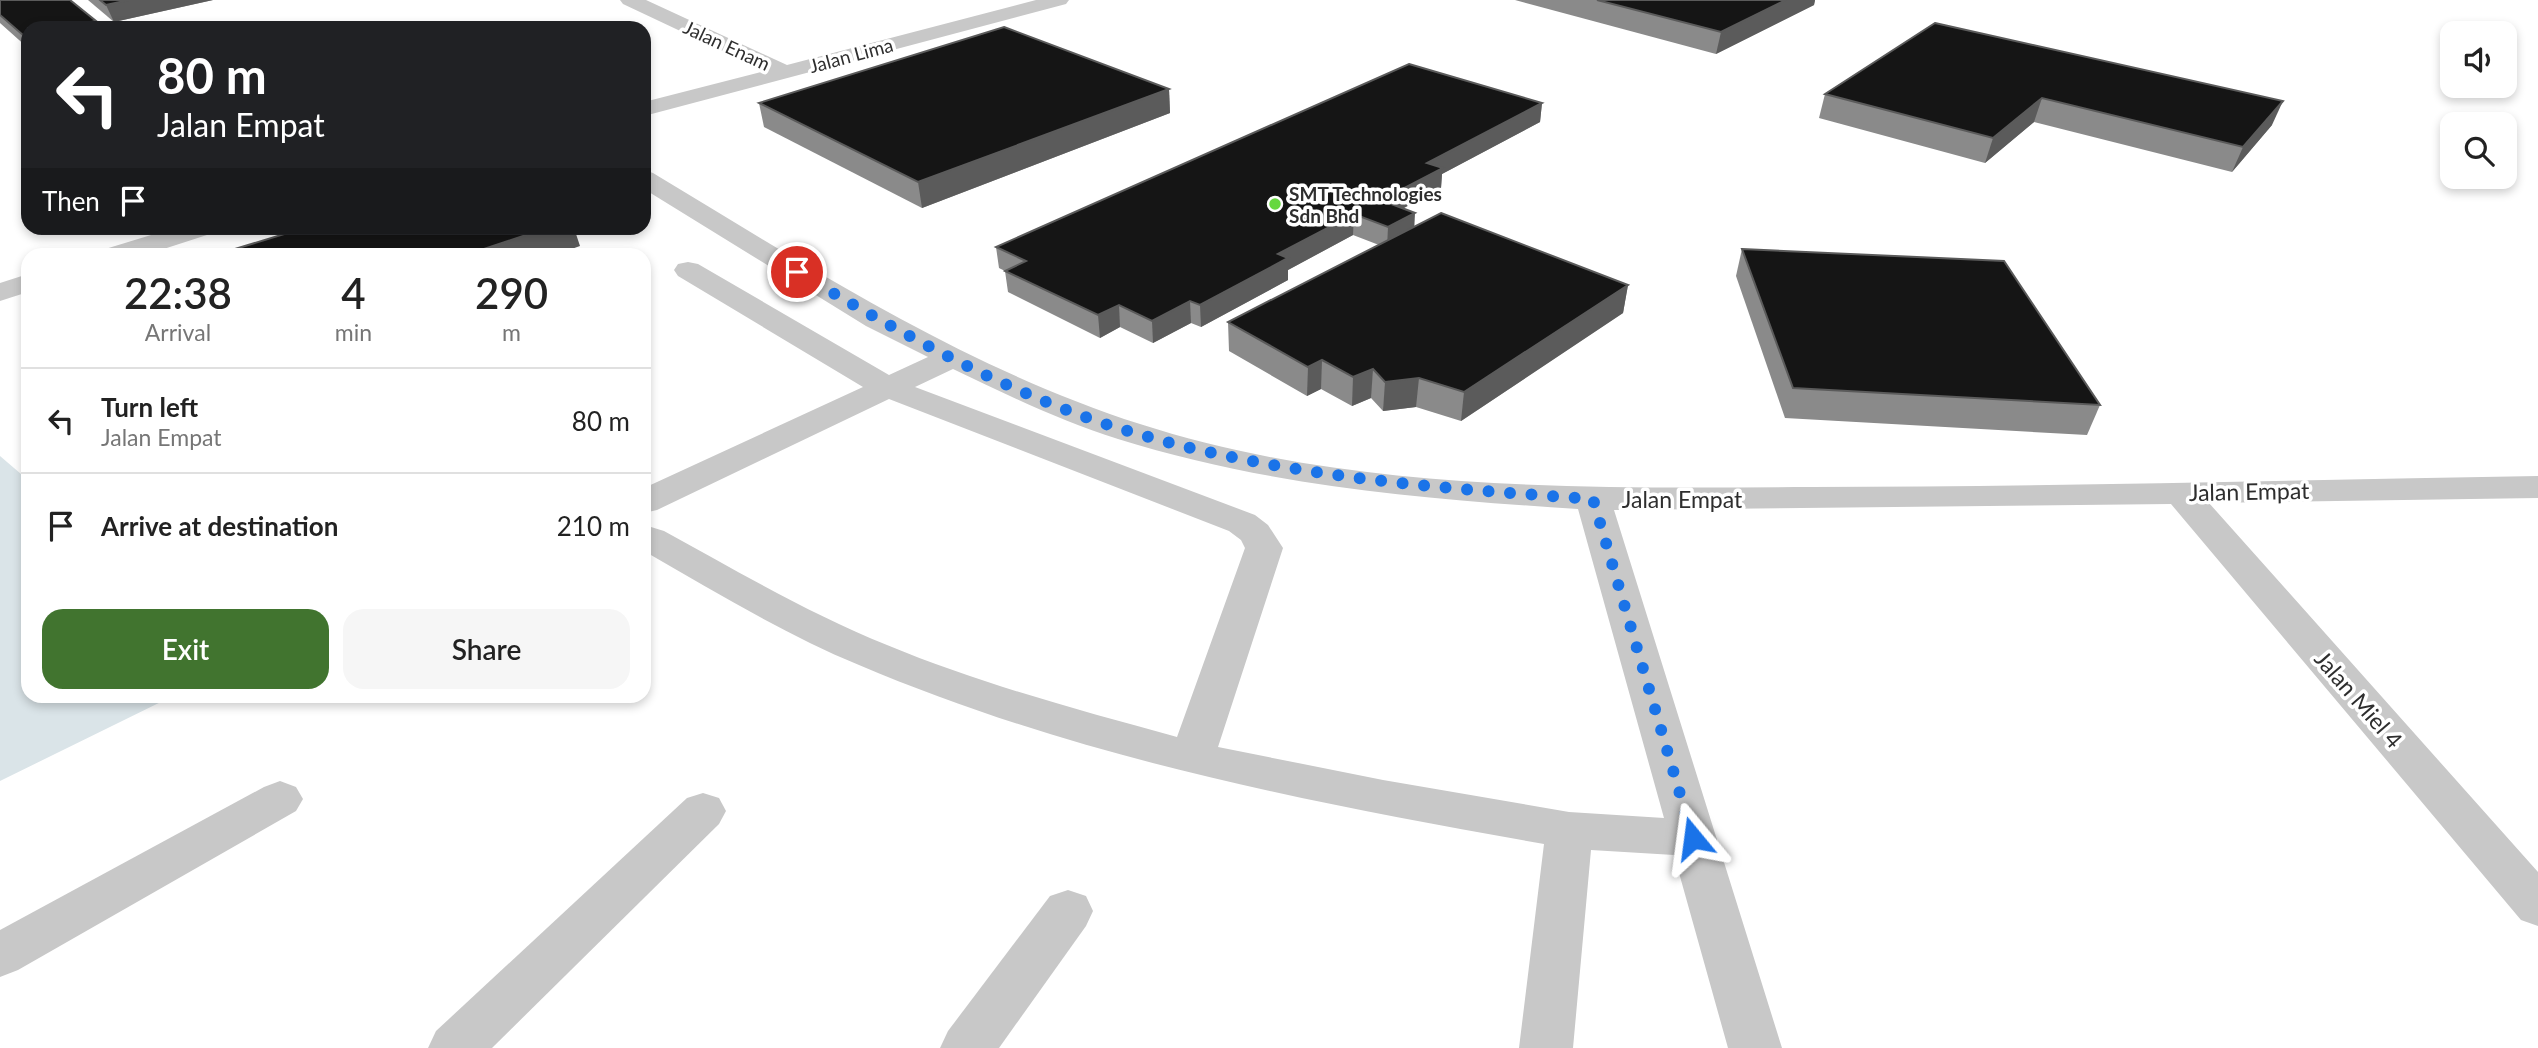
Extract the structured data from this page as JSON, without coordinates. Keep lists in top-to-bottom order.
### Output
{
  "streets": {
    "street": [
      "Jalan Enam",
      "Jalan Lima",
      "Jalan Empat",
      "Jalan Miel 4"
    ]
  },
  "crossings": [
    ["Jalan Enam", "Jalan Lima"],
    ["Jalan Empat", "Jalan Miel 4"]
  ],
  "places": ["SMT Technologies Sdn Bhd"],
  "page": {
    "turn": ["80 m", "Jalan Empat"],
    "then": "Then",
    "eta": [
      "22:38",
      "Arrival",
      "4",
      "min",
      "290",
      "m"
    ],
    "list": [
      {
        "name": "Turn left",
        "note": "Jalan Empat",
        "value": "80 m"
      },
      {
        "name": "Arrive at destination",
        "value": "210 m"
      }
    ],
    "buttons": ["Exit", "Share"]
  }
}
